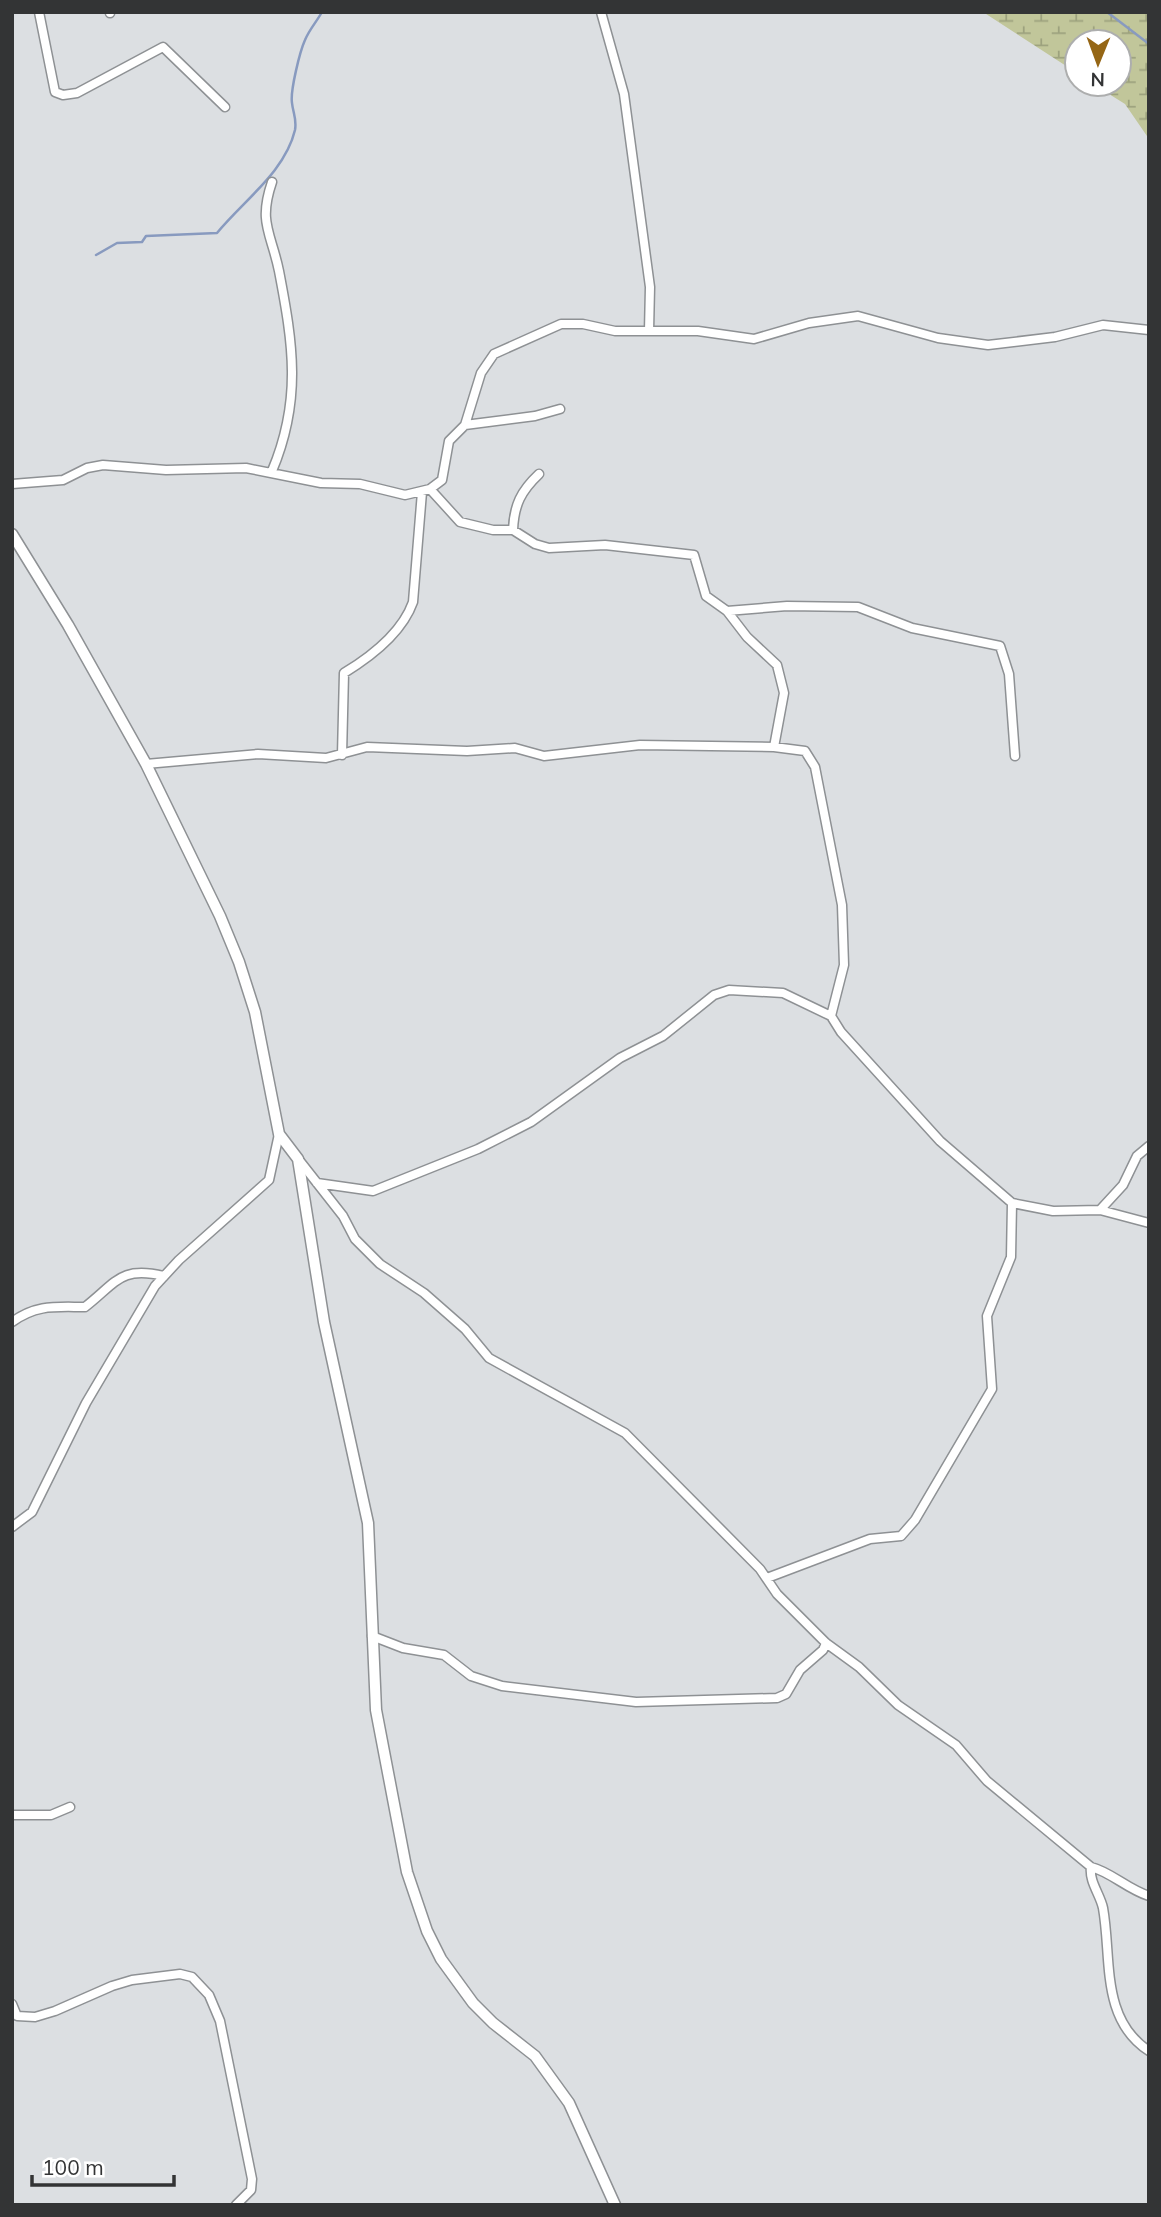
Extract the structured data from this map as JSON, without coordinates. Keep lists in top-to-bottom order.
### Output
{
  "scale_bar": "100 m",
  "north": "bottom"
}
